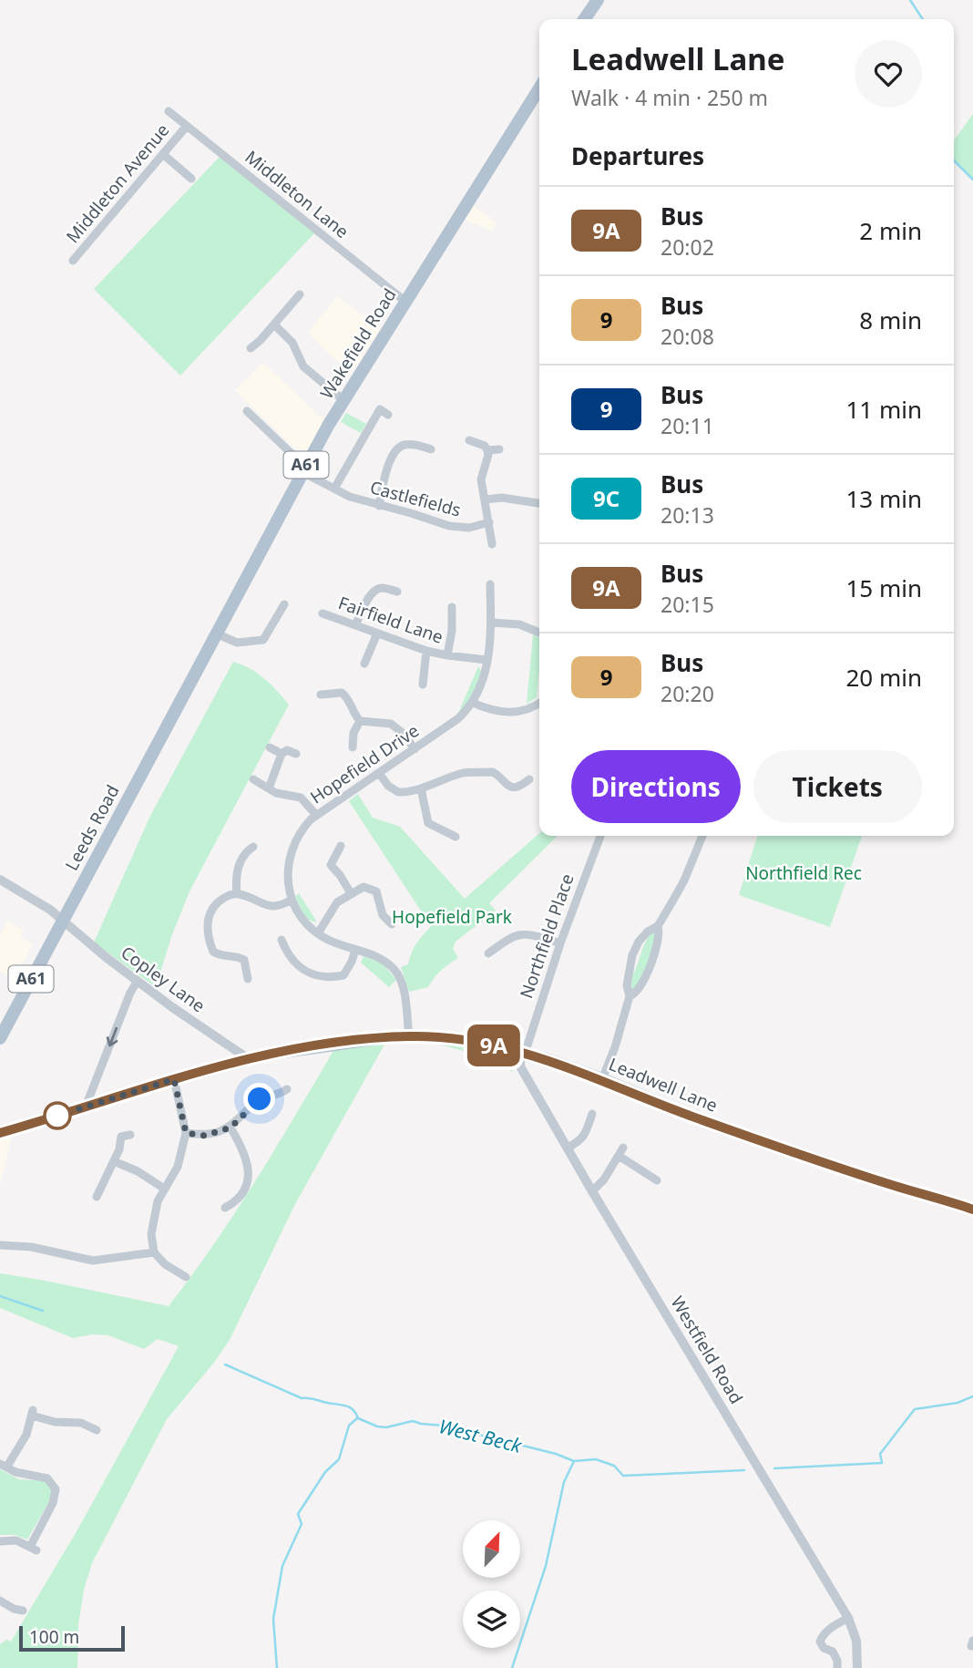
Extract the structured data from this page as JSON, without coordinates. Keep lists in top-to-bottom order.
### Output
{
  "streets": {
    "main road": [
      "Wakefield Road",
      "A61",
      "Leeds Road",
      "Leadwell Lane"
    ],
    "street": [
      "Middleton Avenue",
      "Middleton Lane",
      "Castlefields",
      "Fairfield Lane",
      "Hopefield Drive",
      "Northfield Place",
      "Copley Lane",
      "Westfield Road"
    ]
  },
  "crossings": [
    ["Middleton Avenue", "Middleton Lane"],
    ["Middleton Lane", "Wakefield Road"],
    ["Wakefield Road", "Castlefields"],
    ["Wakefield Road", "Leeds Road"],
    ["Fairfield Lane", "Hopefield Drive"],
    ["Hopefield Drive", "Leadwell Lane"],
    ["Leeds Road", "Copley Lane"],
    ["Northfield Place", "Leadwell Lane"],
    ["Northfield Place", "Westfield Road"],
    ["Copley Lane", "Leadwell Lane"],
    ["Leadwell Lane", "Westfield Road"]
  ],
  "water": ["West Beck"],
  "parks": ["Northfield Rec", "Hopefield Park"],
  "lines": ["bus line 9A"],
  "scale_bar": "100 m",
  "north": "top right",
  "page": {
    "on_map": "9A",
    "heading": [
      ["Leadwell Lane", "Walk · 4 min · 250 m"],
      "Departures"
    ],
    "list": [
      {
        "mark": "9A",
        "name": "Bus",
        "note": "20:02",
        "value": "2 min"
      },
      {
        "mark": "9",
        "name": "Bus",
        "note": "20:08",
        "value": "8 min"
      },
      {
        "mark": "9",
        "name": "Bus",
        "note": "20:11",
        "value": "11 min"
      },
      {
        "mark": "9C",
        "name": "Bus",
        "note": "20:13",
        "value": "13 min"
      },
      {
        "mark": "9A",
        "name": "Bus",
        "note": "20:15",
        "value": "15 min"
      },
      {
        "mark": "9",
        "name": "Bus",
        "note": "20:20",
        "value": "20 min"
      }
    ],
    "buttons": ["Directions", "Tickets"],
    "scale": "100 m"
  }
}
